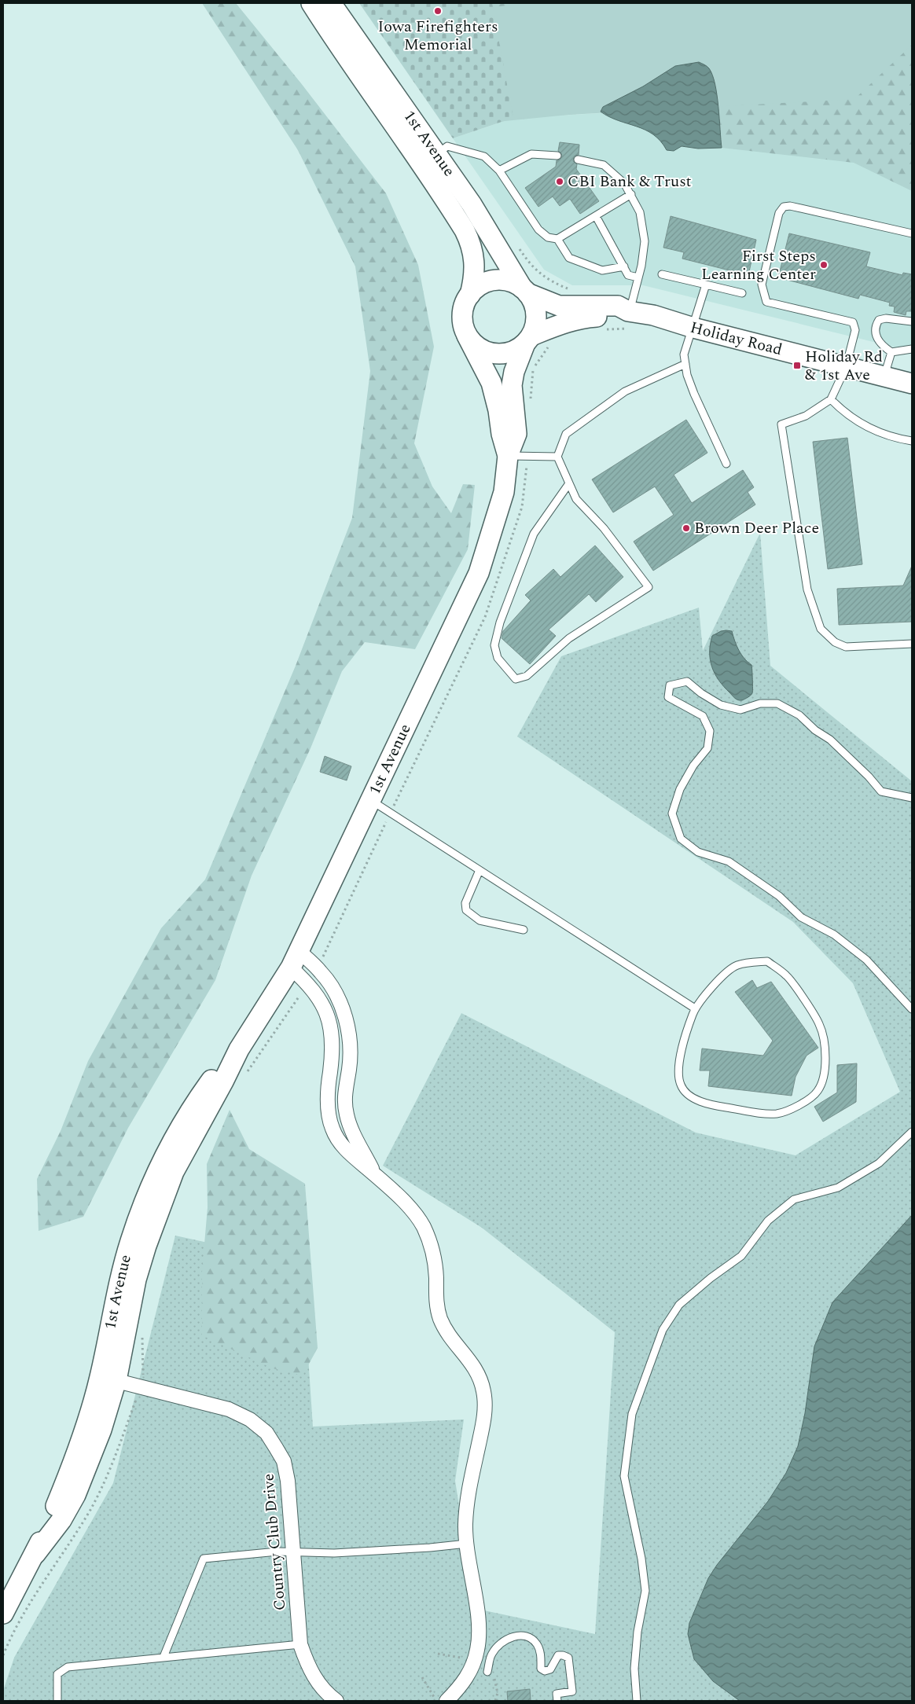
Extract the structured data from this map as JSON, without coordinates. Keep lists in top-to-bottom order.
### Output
{
  "streets": {
    "main road": ["1st Avenue", "Holiday Road"],
    "street": ["Country Club Drive"]
  },
  "crossings": [
    ["1st Avenue", "Holiday Road"],
    ["1st Avenue", "Country Club Drive"]
  ],
  "places": {
    "other": [
      "Iowa Firefighters Memorial",
      "CBI Bank & Trust",
      "First Steps Learning Center",
      "Brown Deer Place"
    ],
    "transit": ["Holiday Rd & 1st Ave"]
  }
}
